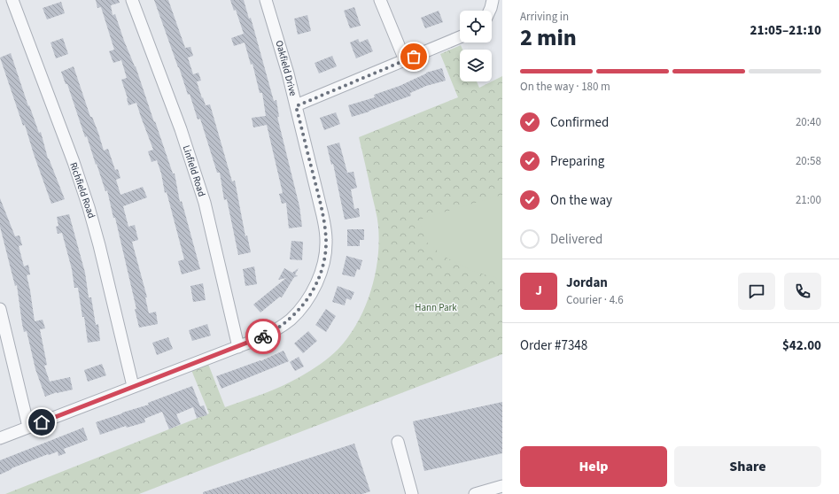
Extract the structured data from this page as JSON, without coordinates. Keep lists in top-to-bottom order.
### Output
{
  "streets": {
    "street": ["Oakfield Drive", "Linfield Road", "Richfield Road"]
  },
  "crossings": [
    ["Oakfield Drive", "Linfield Road"],
    ["Oakfield Drive", "Richfield Road"]
  ],
  "parks": ["Hann Park"],
  "page": {
    "heading": ["2 min", "Arriving in", "21:05–21:10"],
    "panel": [
      "Jordan",
      "Courier · 4.6",
      "Order #7348",
      "$42.00"
    ],
    "bar": "On the way · 180 m",
    "list": [
      ["Confirmed", "20:40"],
      ["Preparing", "20:58"],
      ["On the way", "21:00"],
      "Delivered"
    ],
    "round": "J",
    "buttons": ["Help", "Share"]
  }
}
